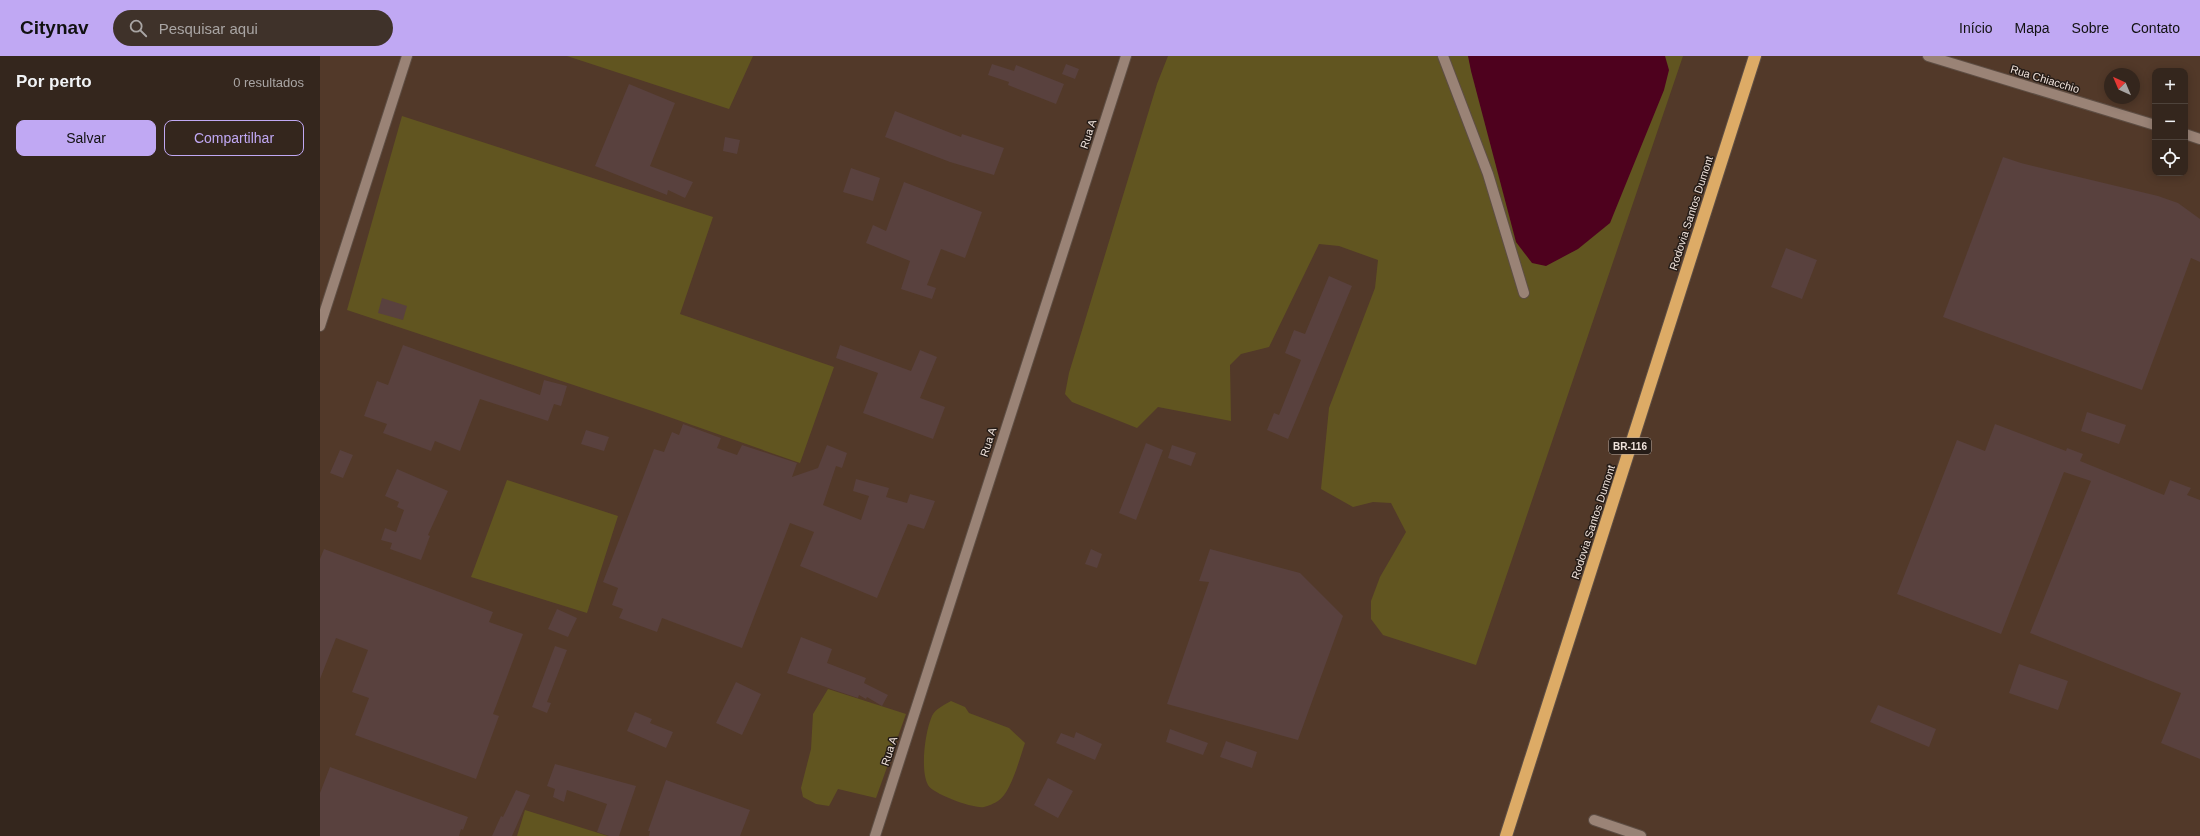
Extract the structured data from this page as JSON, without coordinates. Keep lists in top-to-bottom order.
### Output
{
  "streets": {
    "highway": ["Rodovia Santos Dumont", "BR-116"],
    "street": ["Rua Chiacchio", "Rua A"]
  },
  "north": "top left",
  "page": {
    "header": "Citynav",
    "search": "Pesquisar aqui",
    "nav": [
      "Início",
      "Mapa",
      "Sobre",
      "Contato"
    ],
    "heading": ["Por perto", "0 resultados"],
    "map_buttons": ["+", "−"],
    "buttons": ["Salvar", "Compartilhar"]
  }
}
